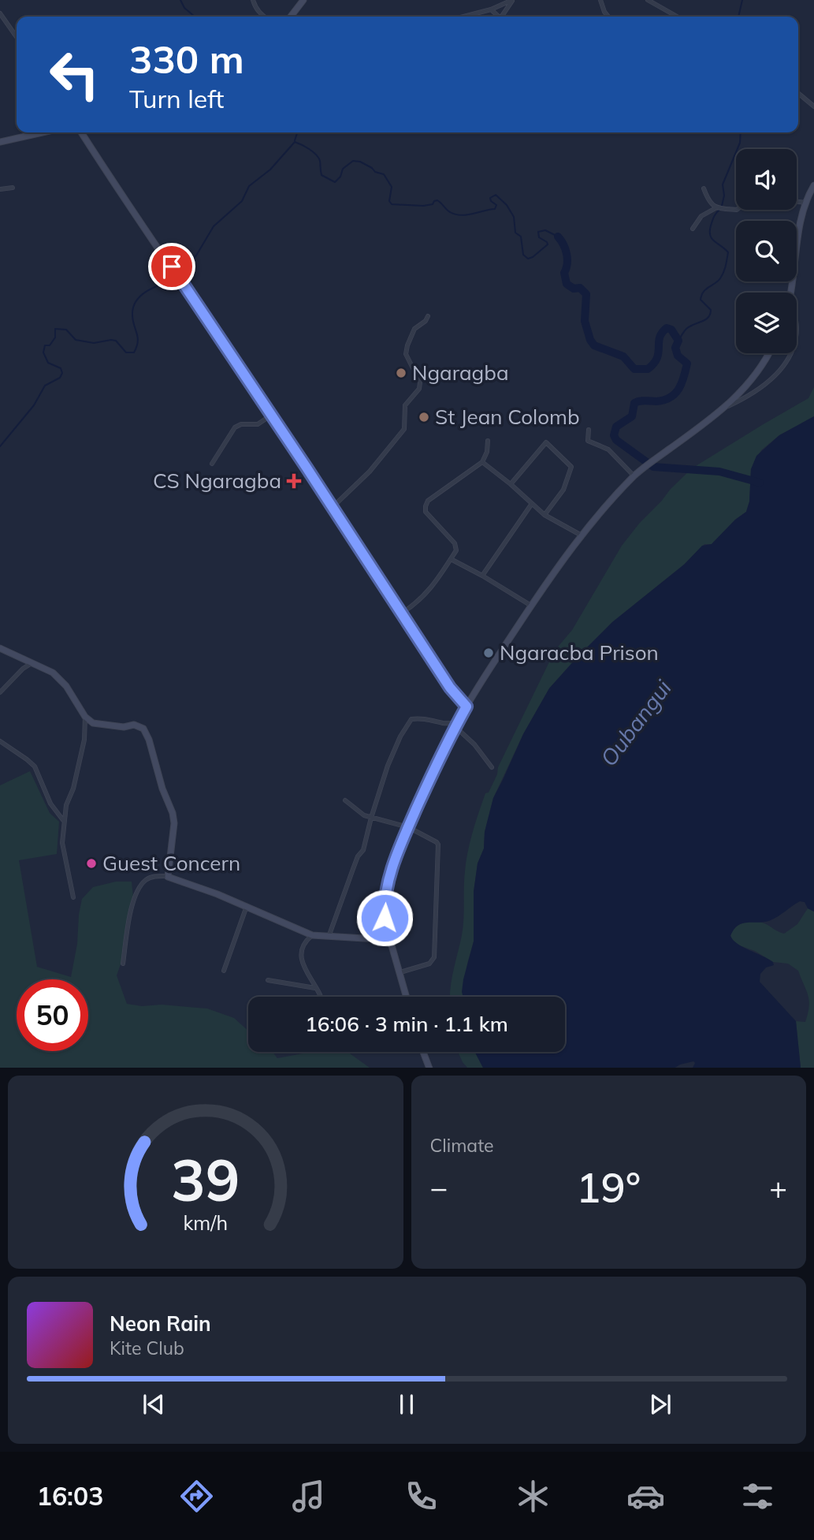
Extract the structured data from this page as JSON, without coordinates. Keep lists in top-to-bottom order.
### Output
{
  "water": ["Oubangui"],
  "places": {
    "other": [
      "Ngaragba",
      "St Jean Colomb",
      "Ngaracba Prison",
      "Guest Concern"
    ],
    "health": ["CS Ngaragba"]
  },
  "page": {
    "turn": ["330 m", "Turn left"],
    "limit": "50",
    "trip": "16:06 · 3 min · 1.1 km",
    "tile": "Climate",
    "heat": ["−", "19°", "+"],
    "song": ["Neon Rain", "Kite Club"],
    "tabs": "16:03",
    "gauge": ["39", "km/h"]
  }
}
